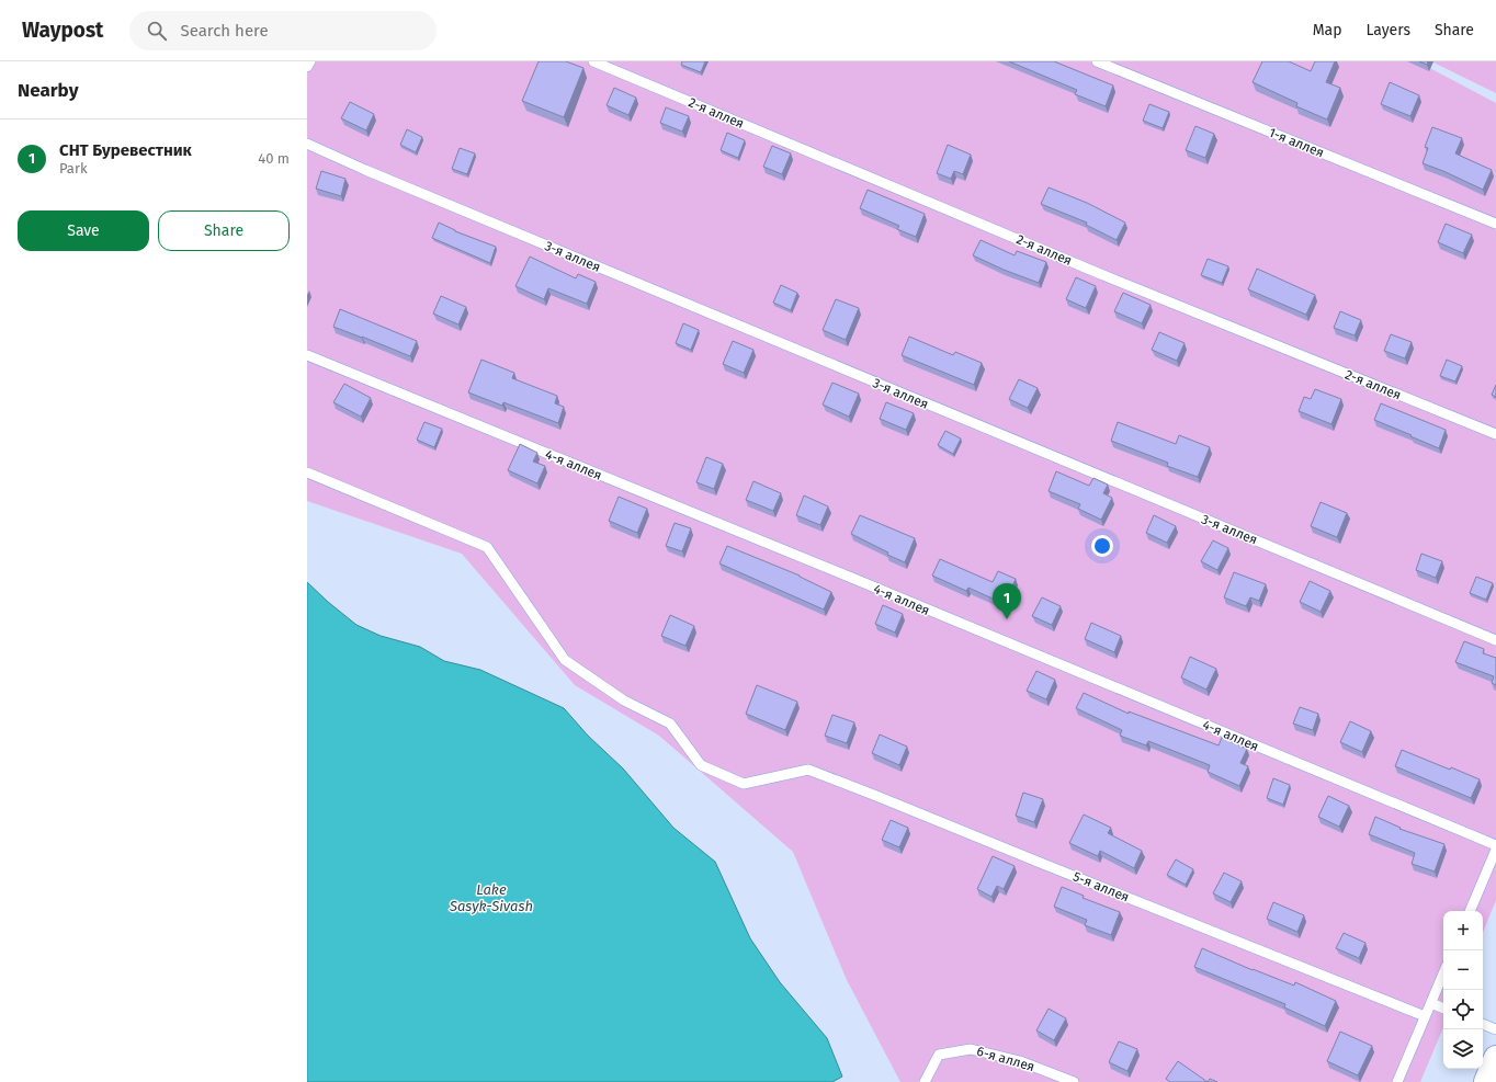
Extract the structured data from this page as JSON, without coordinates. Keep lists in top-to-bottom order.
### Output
{
  "streets": {
    "lane": [
      "2-я аллея",
      "1-я аллея",
      "3-я аллея",
      "4-я аллея",
      "5-я аллея",
      "6-я аллея"
    ]
  },
  "water": ["Lake Sasyk-Sivash"],
  "page": {
    "header": "Waypost",
    "search": "Search here",
    "nav": ["Map", "Layers", "Share"],
    "heading": "Nearby",
    "list": [
      {
        "mark": "1",
        "name": "СНТ Буревестник",
        "note": "Park",
        "value": "40 m"
      }
    ],
    "buttons": ["Save", "Share"],
    "pins": "1",
    "map_buttons": ["+", "−"]
  }
}
